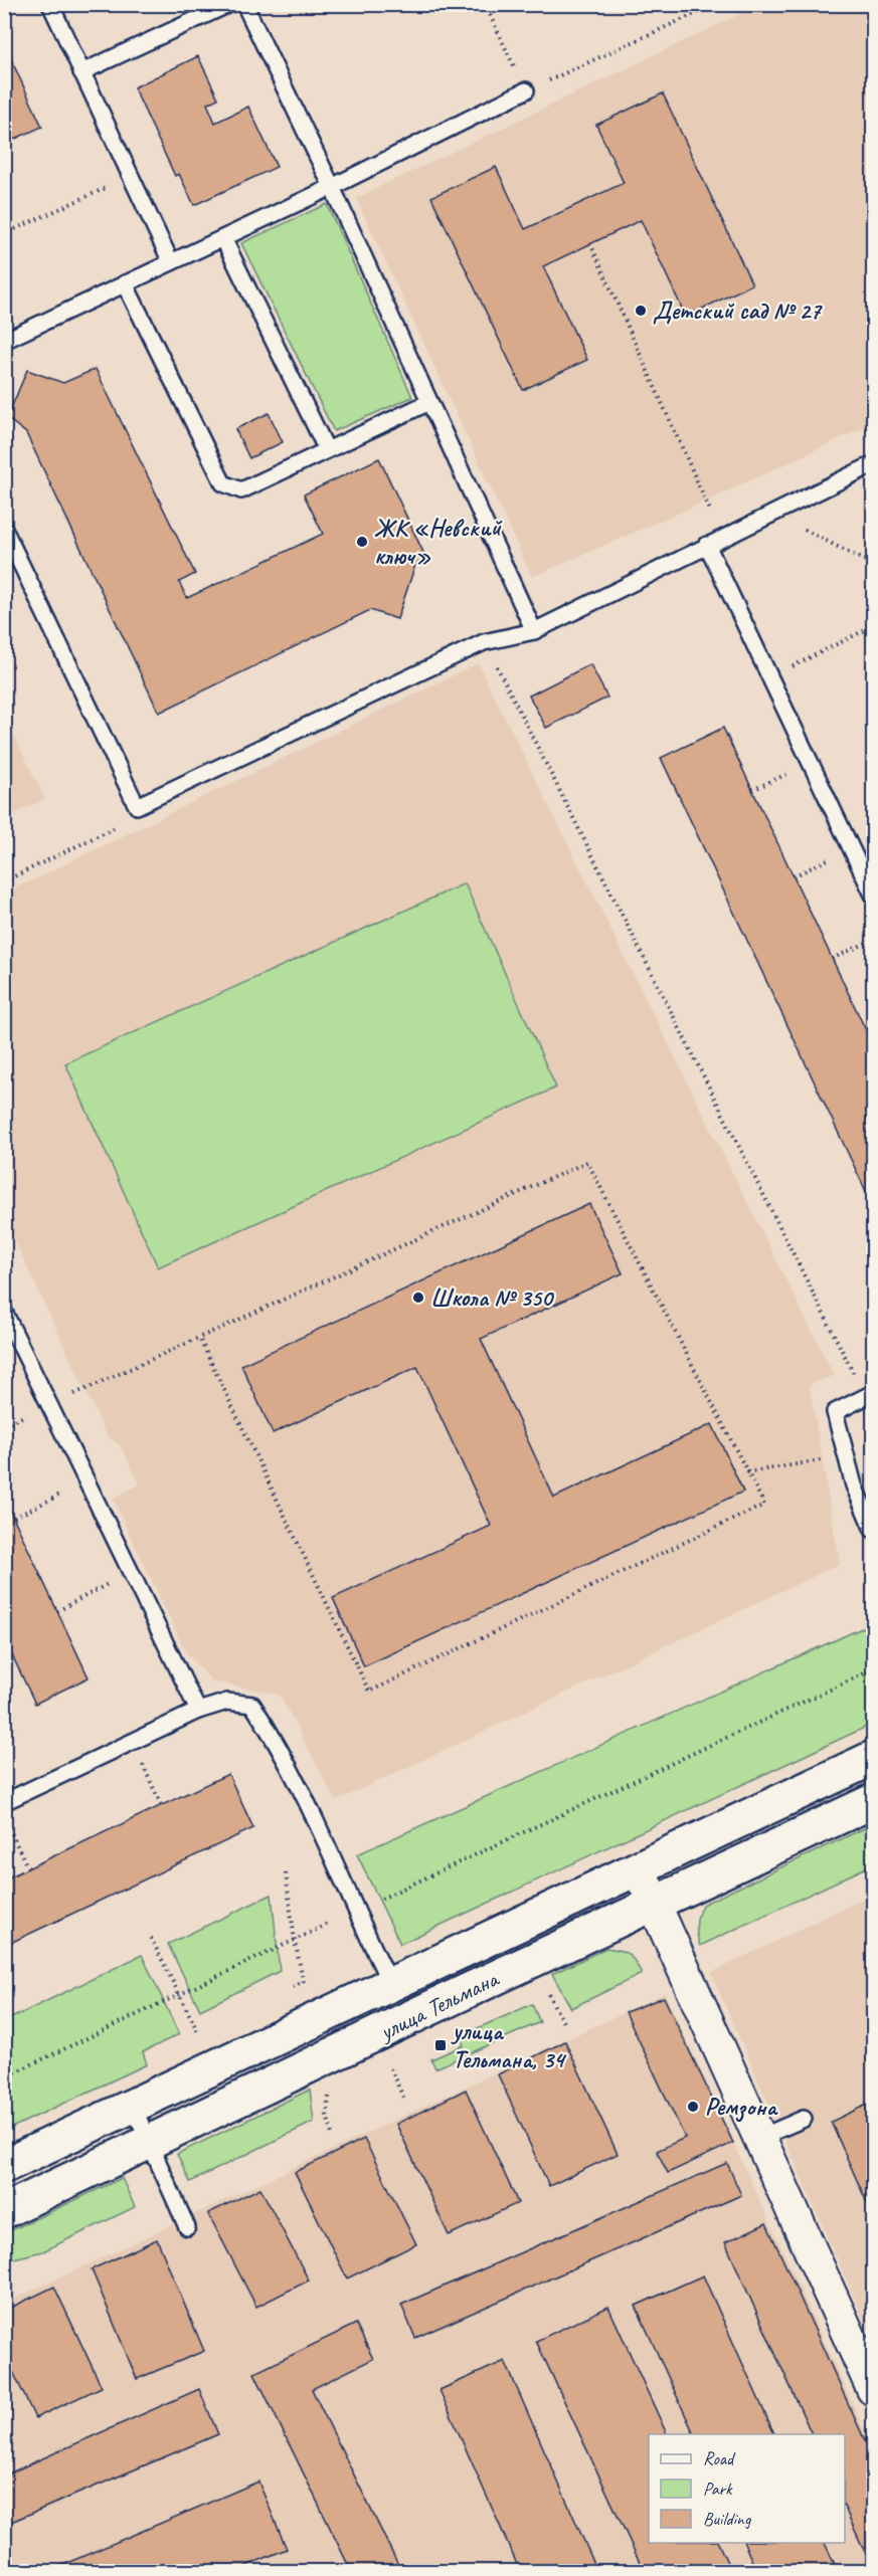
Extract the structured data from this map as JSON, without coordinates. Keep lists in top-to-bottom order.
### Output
{
  "streets": {
    "street": ["улица Тельмана"]
  },
  "places": {
    "other": [
      "Детский сад № 27",
      "ЖК «Невский ключ»",
      "Школа № 350",
      "Ремзона"
    ],
    "transit": ["улица Тельмана, 34"]
  },
  "legend": ["Road", "Park", "Building"]
}
